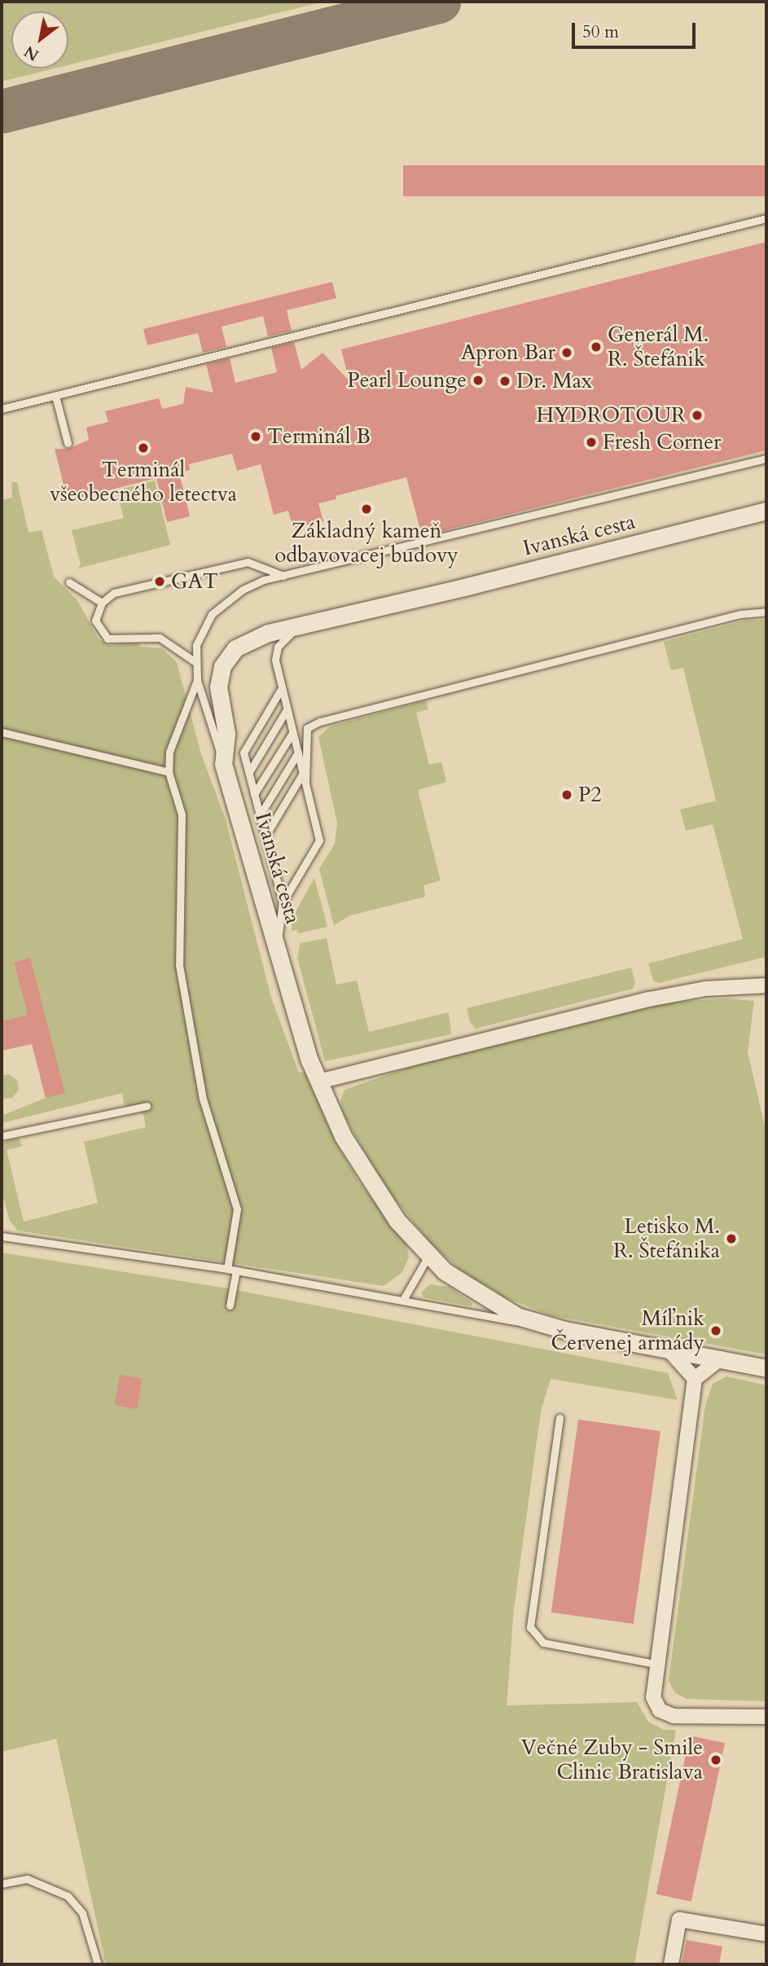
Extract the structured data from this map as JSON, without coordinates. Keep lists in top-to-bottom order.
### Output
{
  "streets": {
    "street": ["Ivanská cesta"]
  },
  "places": [
    "Generál M. R. Štefánik",
    "Apron Bar",
    "Pearl Lounge",
    "Dr. Max",
    "HYDROTOUR",
    "Terminál B",
    "Fresh Corner",
    "Terminál všeobecného letectva",
    "Základný kameň odbavovacej budovy",
    "GAT",
    "P2",
    "Letisko M. R. Štefánika",
    "Míľnik Červenej armády",
    "Večné Zuby - Smile Clinic Bratislava"
  ],
  "scale_bar": "50 m",
  "north": "bottom left"
}
